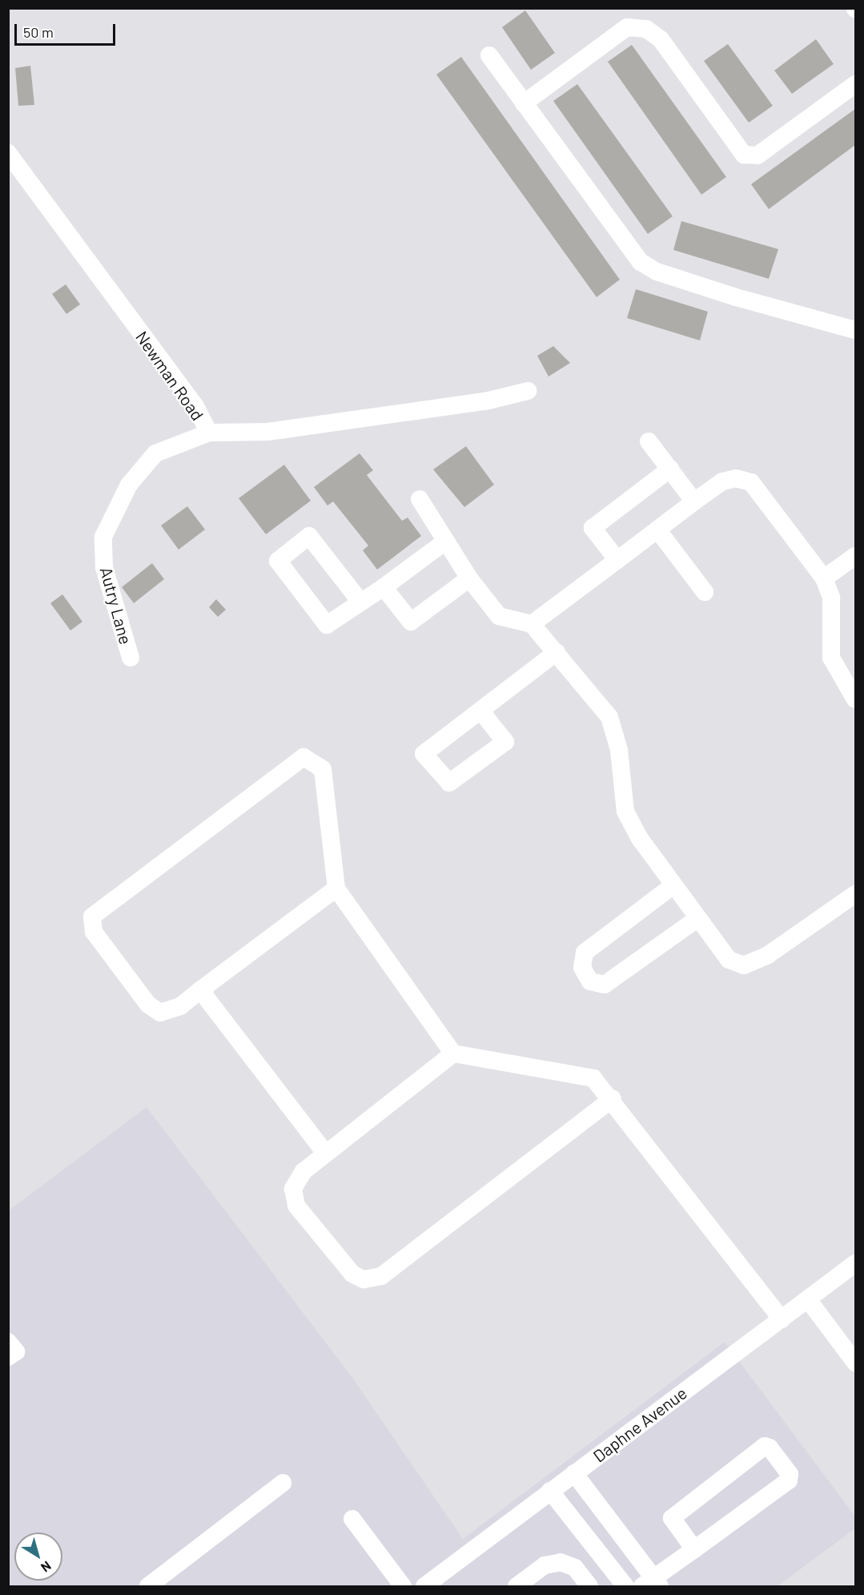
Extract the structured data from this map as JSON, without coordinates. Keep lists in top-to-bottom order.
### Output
{
  "streets": {
    "street": ["Newman Road", "Autry Lane", "Daphne Avenue"]
  },
  "crossings": [
    ["Newman Road", "Autry Lane"]
  ],
  "scale_bar": "50 m",
  "north": "bottom right"
}
